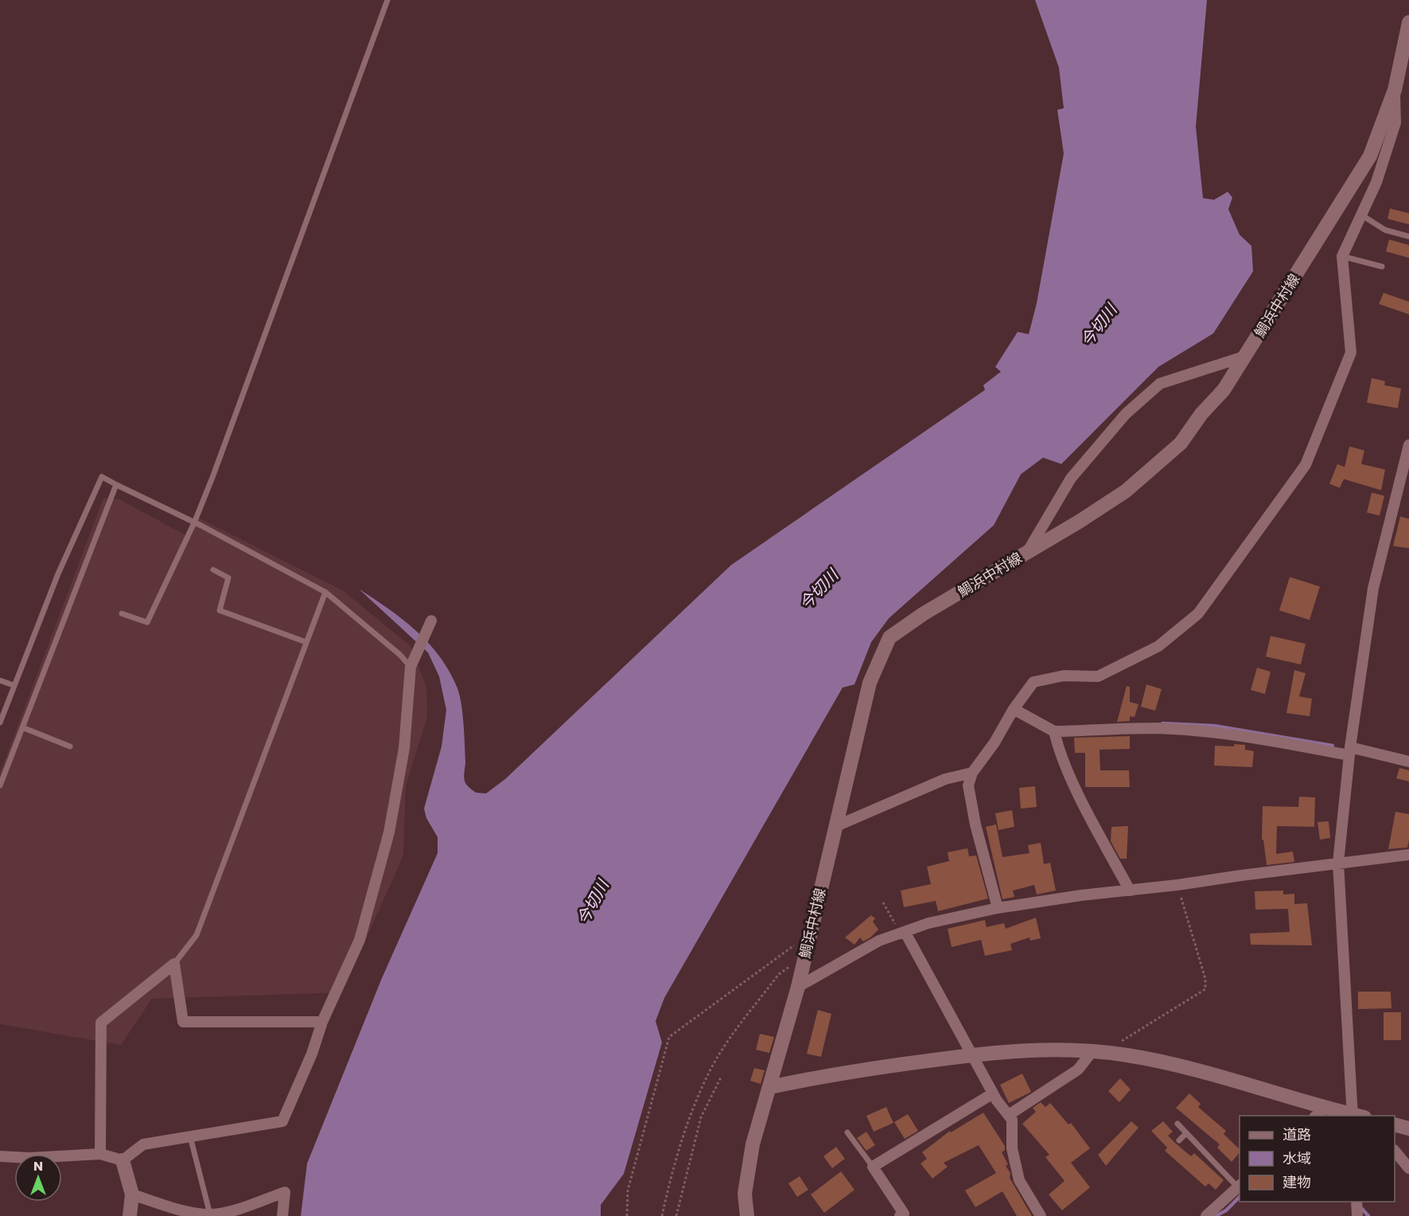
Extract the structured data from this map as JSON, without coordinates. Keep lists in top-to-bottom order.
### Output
{
  "streets": {
    "main road": ["鯛浜中村線"]
  },
  "water": ["今切川"],
  "legend": ["道路", "水域", "建物"],
  "north": "top"
}
